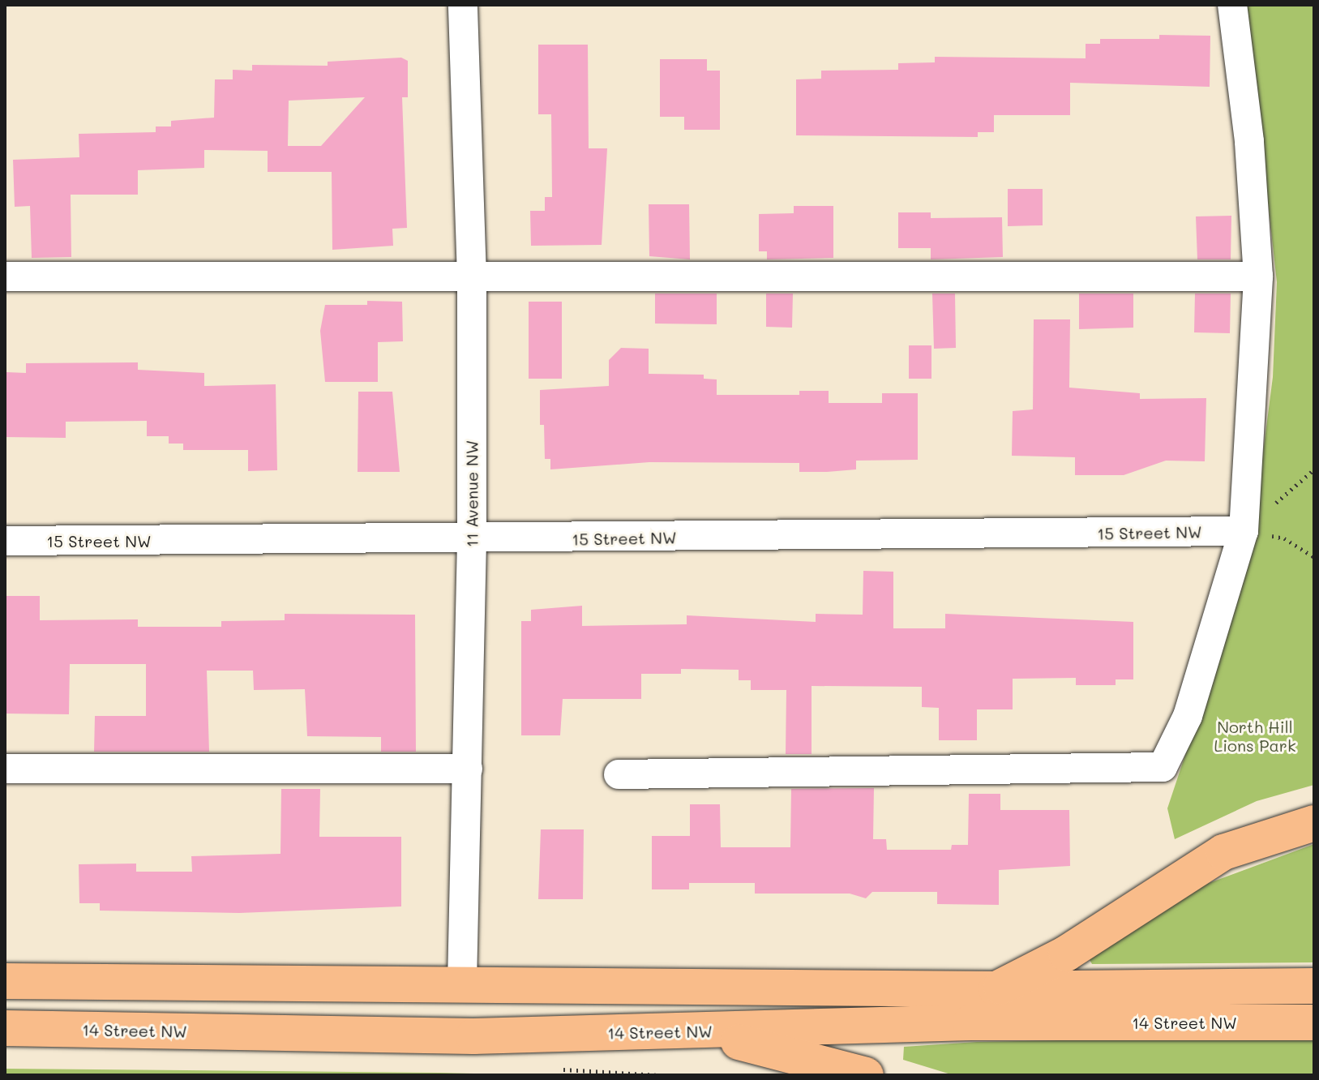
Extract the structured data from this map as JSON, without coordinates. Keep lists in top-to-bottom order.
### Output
{
  "streets": {
    "main road": ["14 Street NW"],
    "street": ["11 Avenue NW", "15 Street NW"]
  },
  "crossings": [
    ["11 Avenue NW", "15 Street NW"]
  ],
  "parks": ["North Hill Lions Park"]
}
